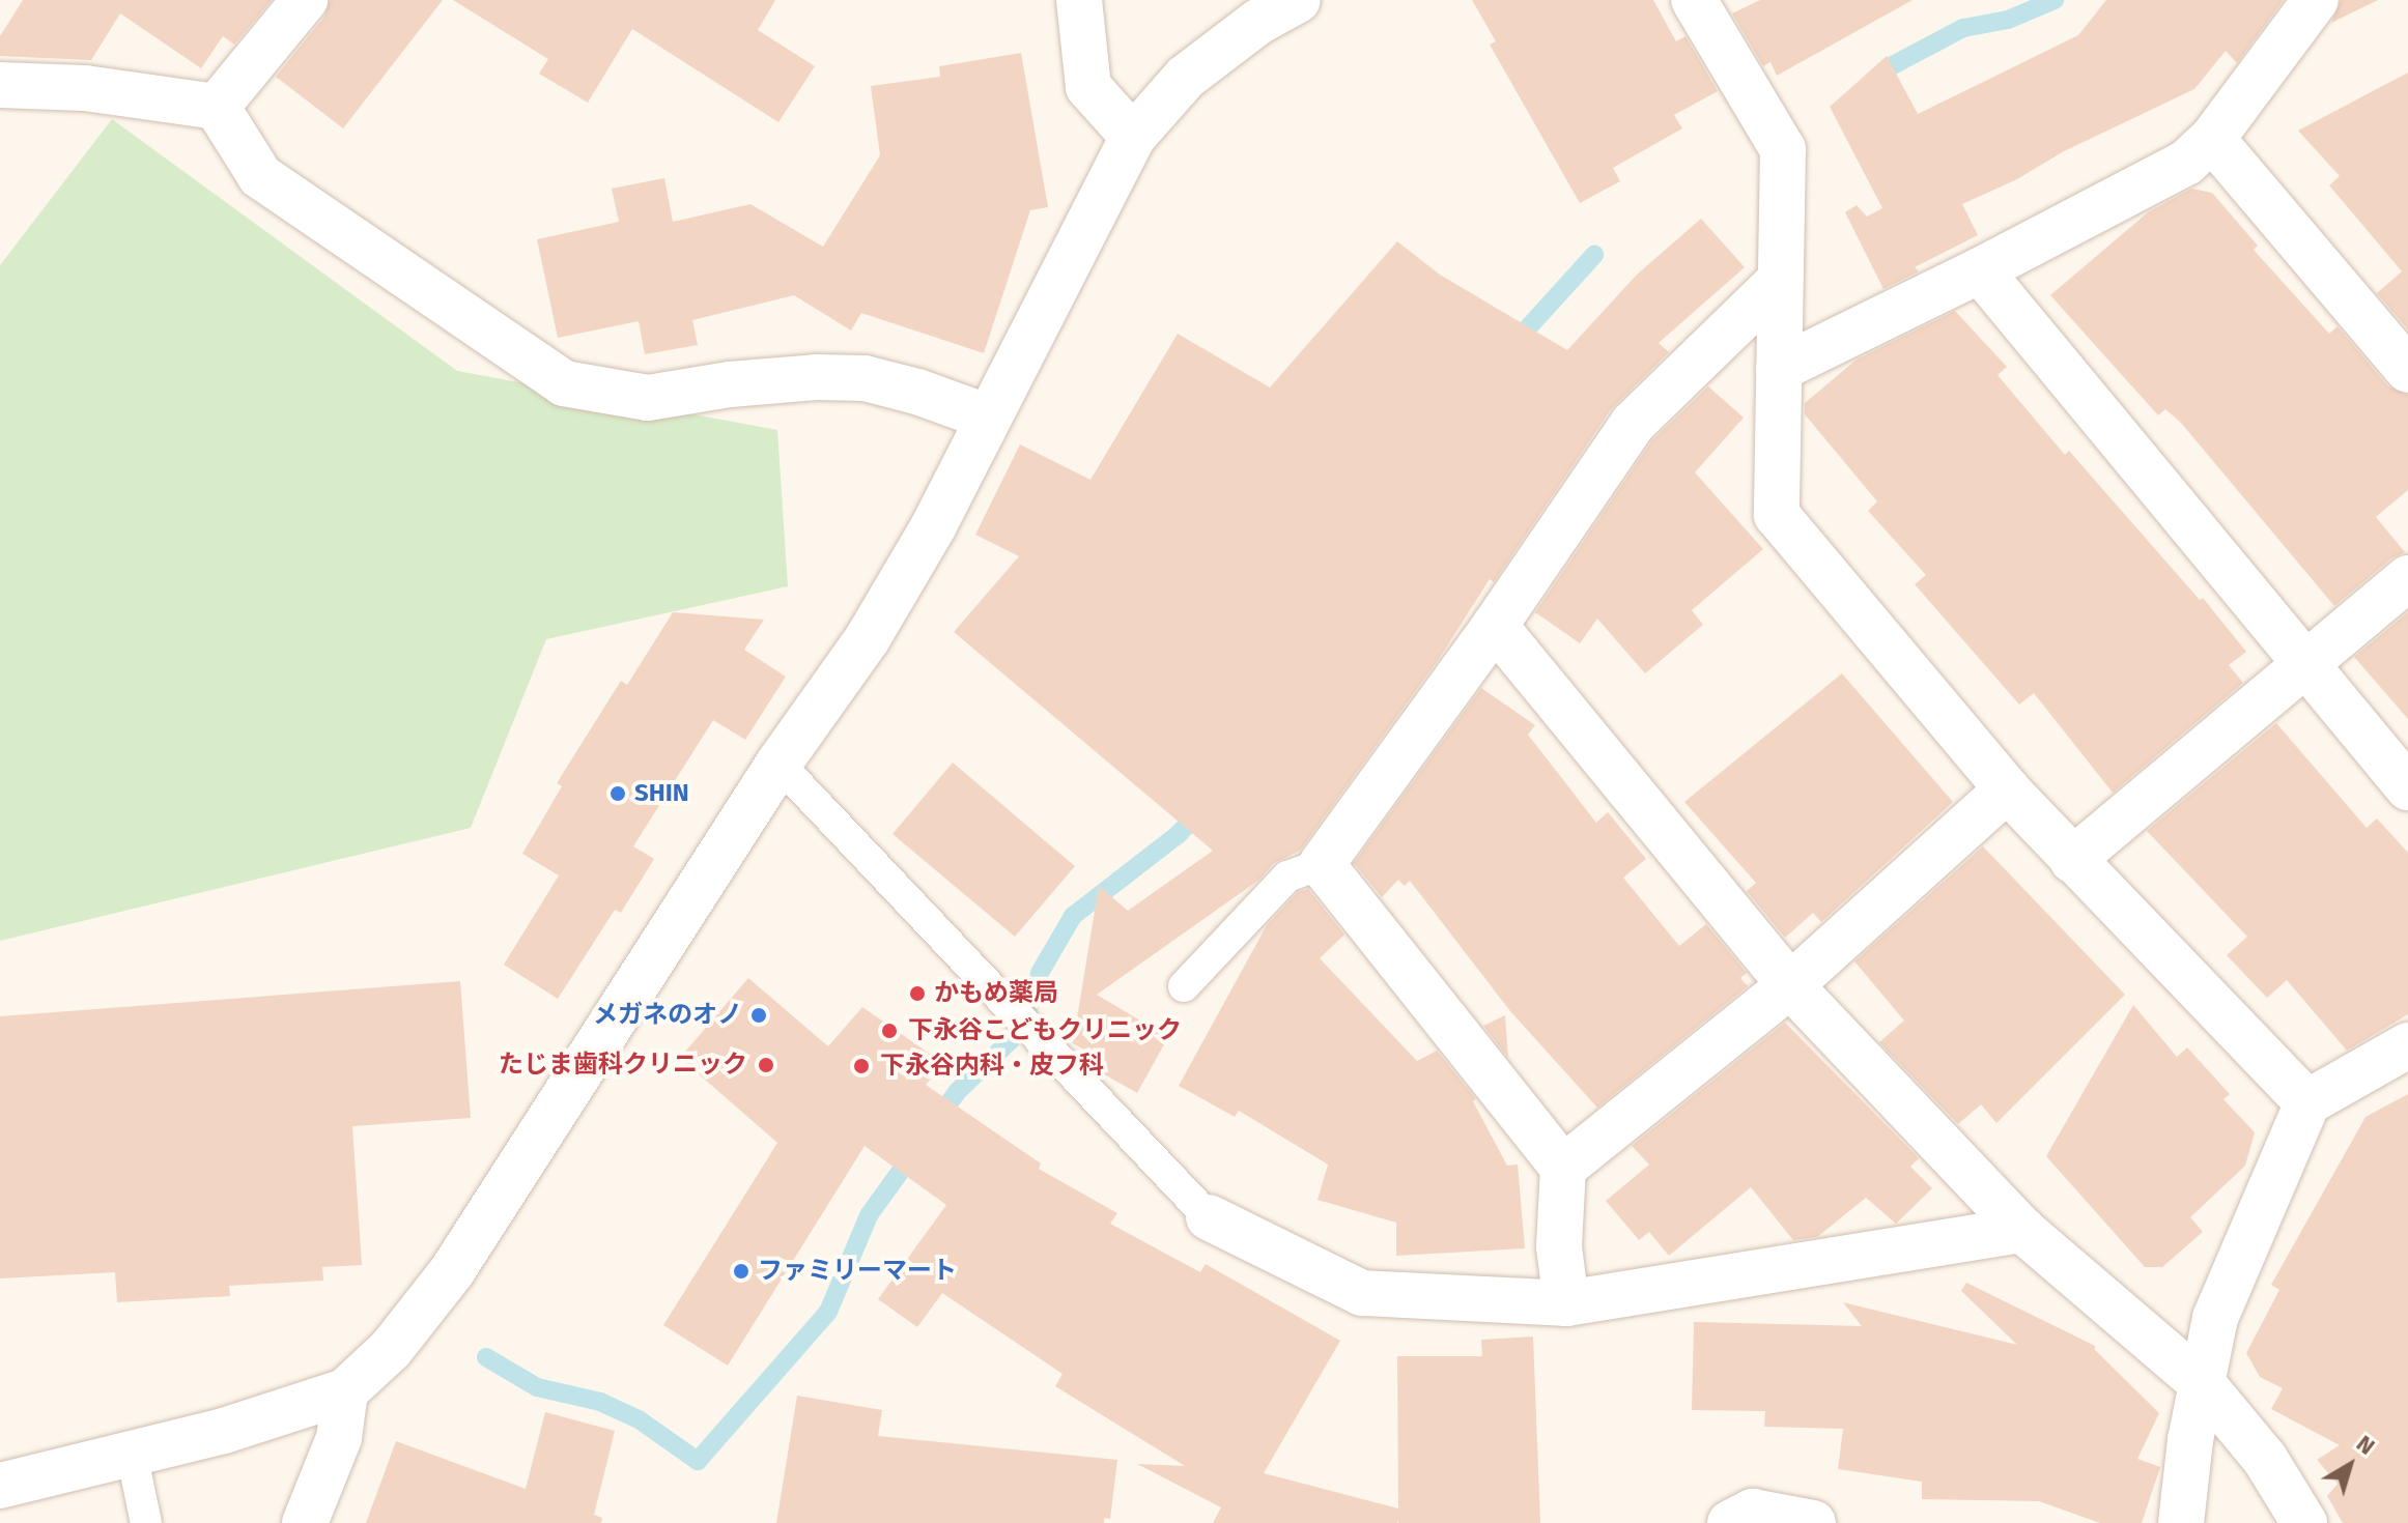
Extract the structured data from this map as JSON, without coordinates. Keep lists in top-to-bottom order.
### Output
{
  "places": [
    "SHIN",
    "かもめ薬局",
    "メガネのオノ",
    "下永谷こどもクリニック",
    "たじま歯科クリニック",
    "下永谷内科・皮フ科",
    "ファミリーマート"
  ],
  "north": "top right"
}
